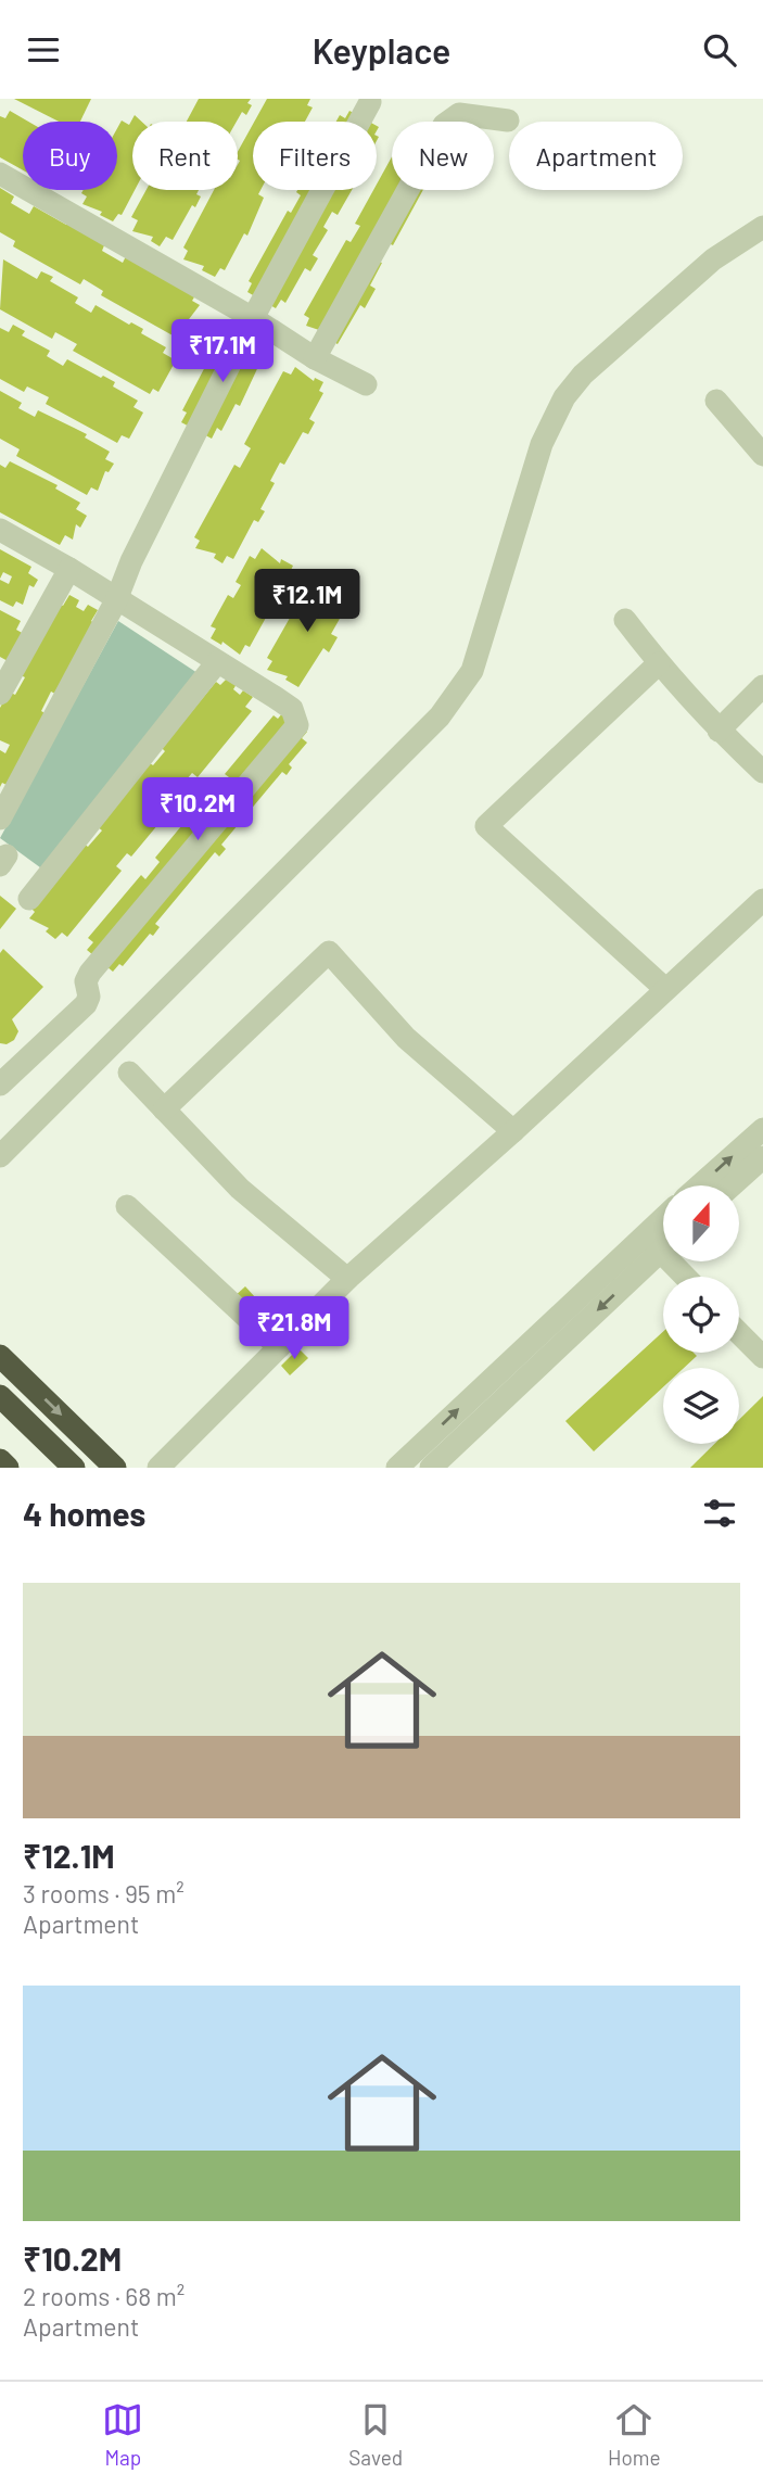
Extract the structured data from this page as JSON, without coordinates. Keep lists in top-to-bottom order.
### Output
{
  "north": "top",
  "page": {
    "header": "Keyplace",
    "chip": [
      "Buy",
      "Rent",
      "Filters",
      "New",
      "Apartment"
    ],
    "price": [
      "₹17.1M",
      "₹12.1M",
      "₹10.2M",
      "₹21.8M"
    ],
    "heading": "4 homes",
    "list": [
      {
        "name": "₹12.1M",
        "note": "3 rooms · 95 m² · Apartment"
      },
      {
        "name": "₹10.2M",
        "note": "2 rooms · 68 m² · Apartment"
      }
    ],
    "tabs": ["Map", "Saved", "Home"]
  }
}
